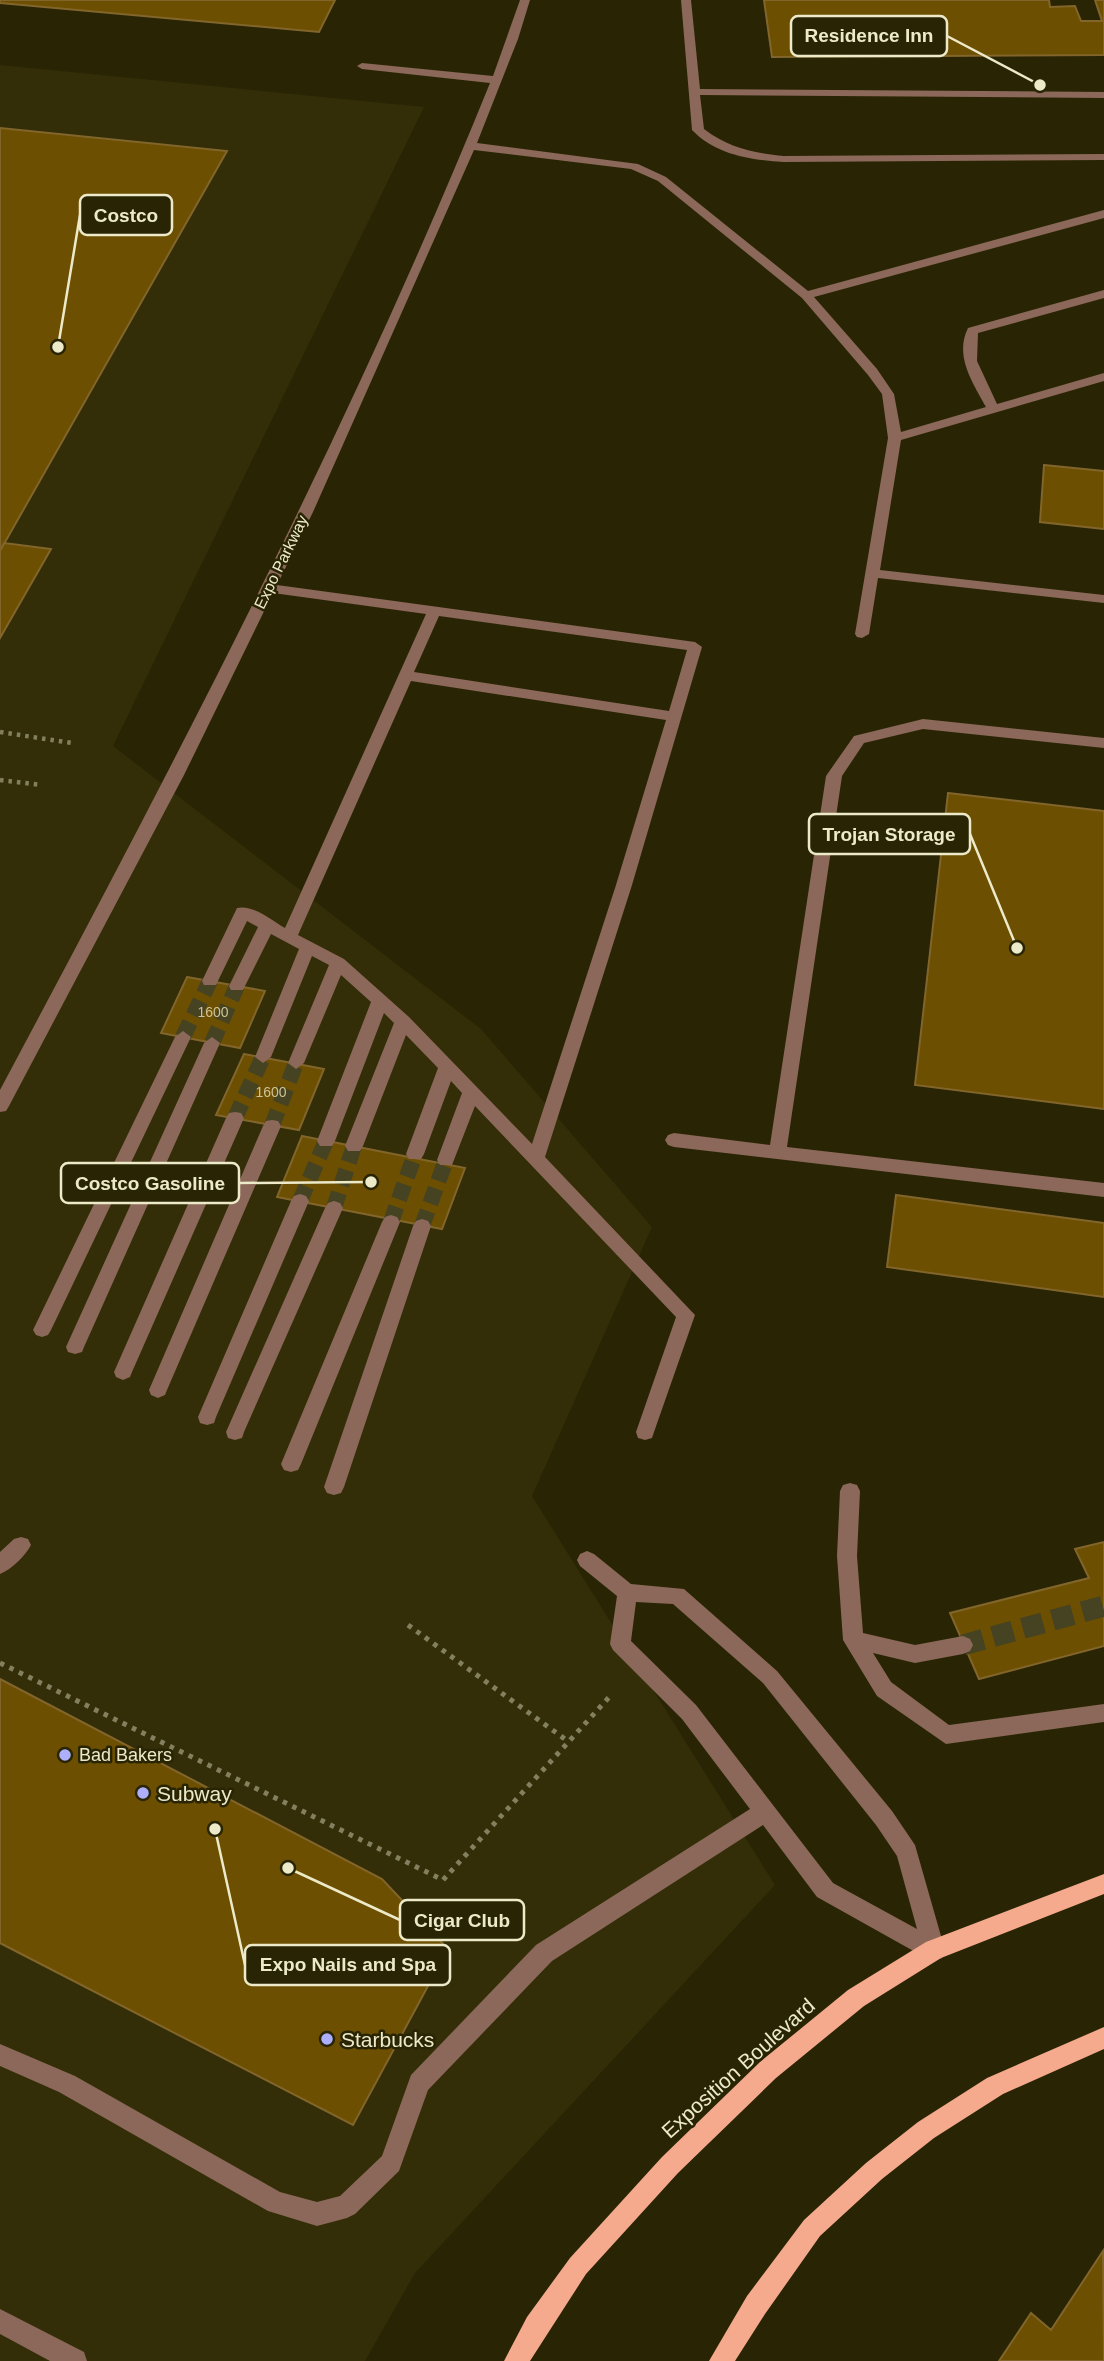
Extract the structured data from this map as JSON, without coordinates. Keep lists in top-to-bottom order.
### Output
{
  "streets": {
    "main road": ["Exposition Boulevard"],
    "street": ["Expo Parkway"]
  },
  "places": [
    "Residence Inn",
    "Costco",
    "Trojan Storage",
    "Costco Gasoline",
    "Bad Bakers",
    "Subway",
    "Expo Nails and Spa",
    "Cigar Club",
    "Starbucks"
  ],
  "house_numbers": ["1600", "1600"]
}
